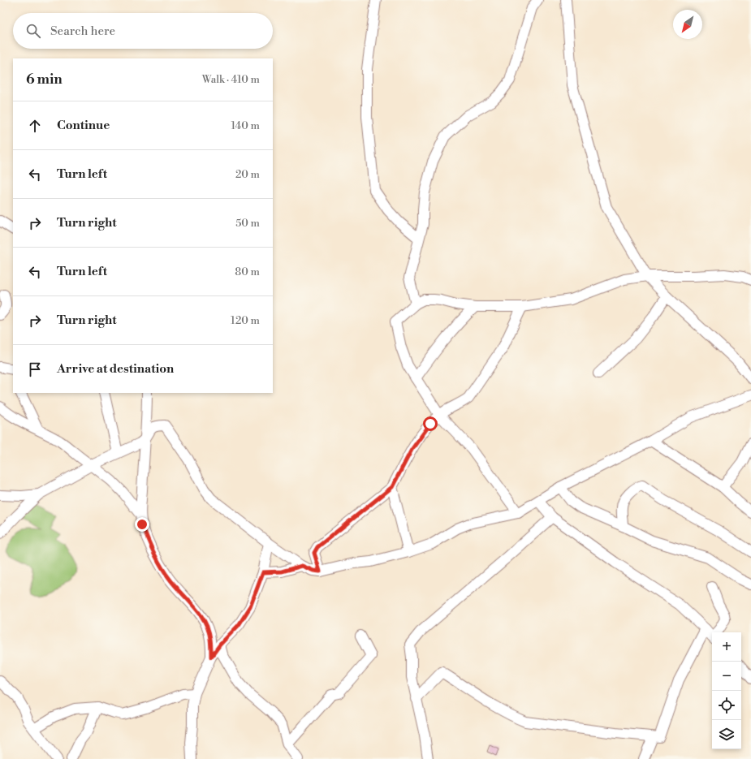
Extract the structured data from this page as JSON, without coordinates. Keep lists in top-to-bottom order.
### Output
{
  "north": "bottom left",
  "page": {
    "search": "Search here",
    "heading": ["6 min", "Walk · 410 m"],
    "list": [
      ["Continue", "140 m"],
      ["Turn left", "20 m"],
      ["Turn right", "50 m"],
      ["Turn left", "80 m"],
      ["Turn right", "120 m"],
      "Arrive at destination"
    ],
    "map_buttons": ["+", "−"]
  }
}
